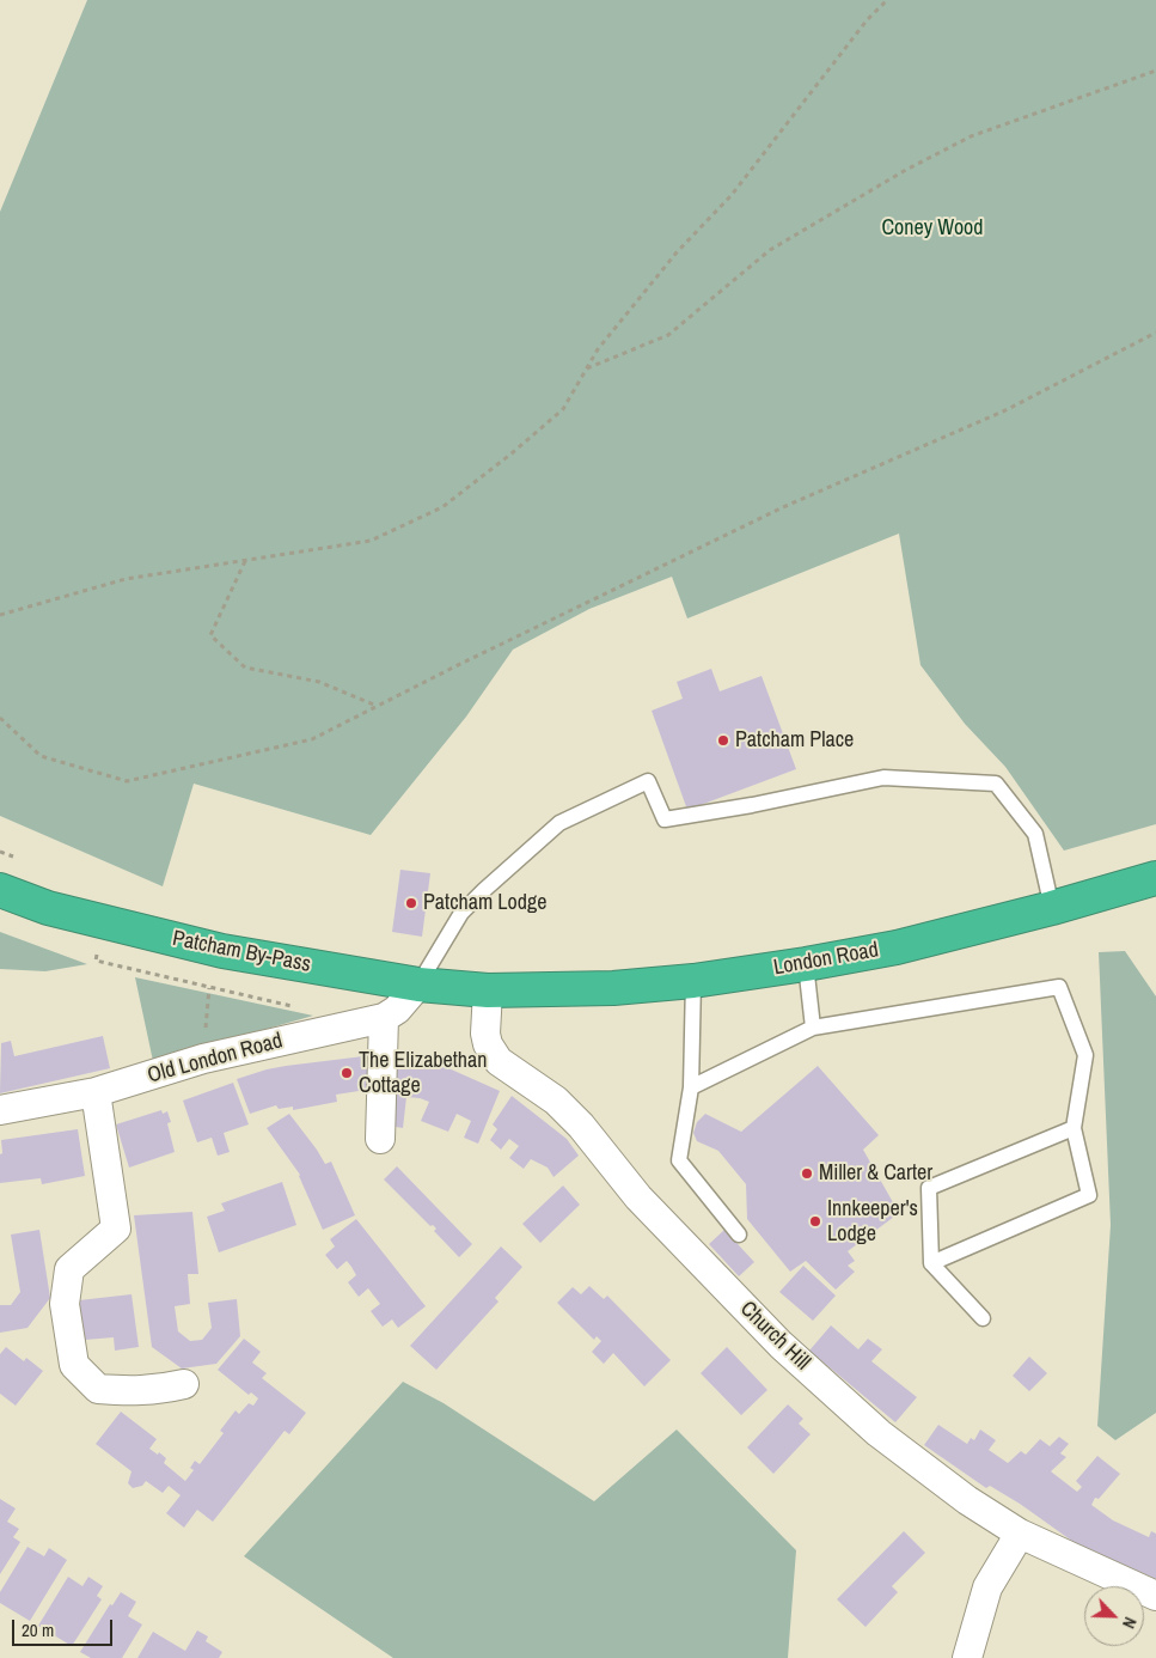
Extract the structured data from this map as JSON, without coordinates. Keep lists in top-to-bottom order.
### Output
{
  "streets": {
    "highway": ["Patcham By-Pass", "London Road"],
    "street": ["Old London Road", "Church Hill"]
  },
  "crossings": [
    ["Patcham By-Pass", "London Road"],
    ["Patcham By-Pass", "Old London Road"],
    ["Patcham By-Pass", "Church Hill"],
    ["London Road", "Church Hill"]
  ],
  "parks": ["Coney Wood"],
  "places": [
    "Patcham Place",
    "Patcham Lodge",
    "The Elizabethan Cottage",
    "Miller & Carter",
    "Innkeeper's Lodge"
  ],
  "scale_bar": "20 m",
  "north": "bottom right"
}
